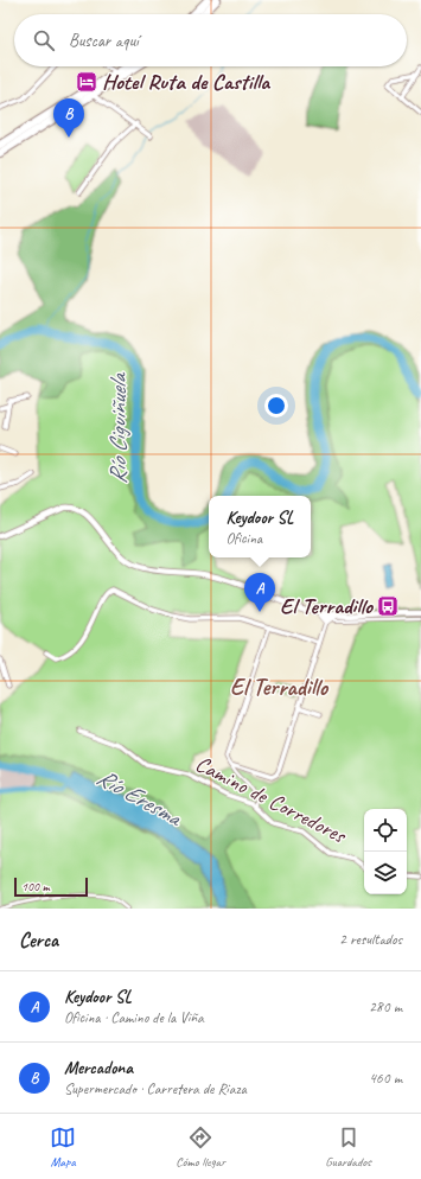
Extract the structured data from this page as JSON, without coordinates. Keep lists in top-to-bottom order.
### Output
{
  "streets": {
    "street": ["Camino de Corredores"]
  },
  "districts": ["El Terradillo"],
  "water": ["Río Ciguiñuela", "Río Eresma"],
  "places": {
    "hotel": ["Hotel Ruta de Castilla"],
    "bus stop": ["El Terradillo"]
  },
  "scale_bar": "100 m",
  "page": {
    "search": "Buscar aquí",
    "pins": ["B", "A"],
    "popup": ["Keydoor SL", "Oficina"],
    "scale": "100 m",
    "heading": ["Cerca", "2 resultados"],
    "list": [
      {
        "mark": "A",
        "name": "Keydoor SL",
        "note": "Oficina · Camino de la Viña",
        "value": "280 m"
      },
      {
        "mark": "B",
        "name": "Mercadona",
        "note": "Supermercado · Carretera de Riaza",
        "value": "460 m"
      }
    ],
    "nav": ["Mapa", "Cómo llegar", "Guardados"]
  }
}
